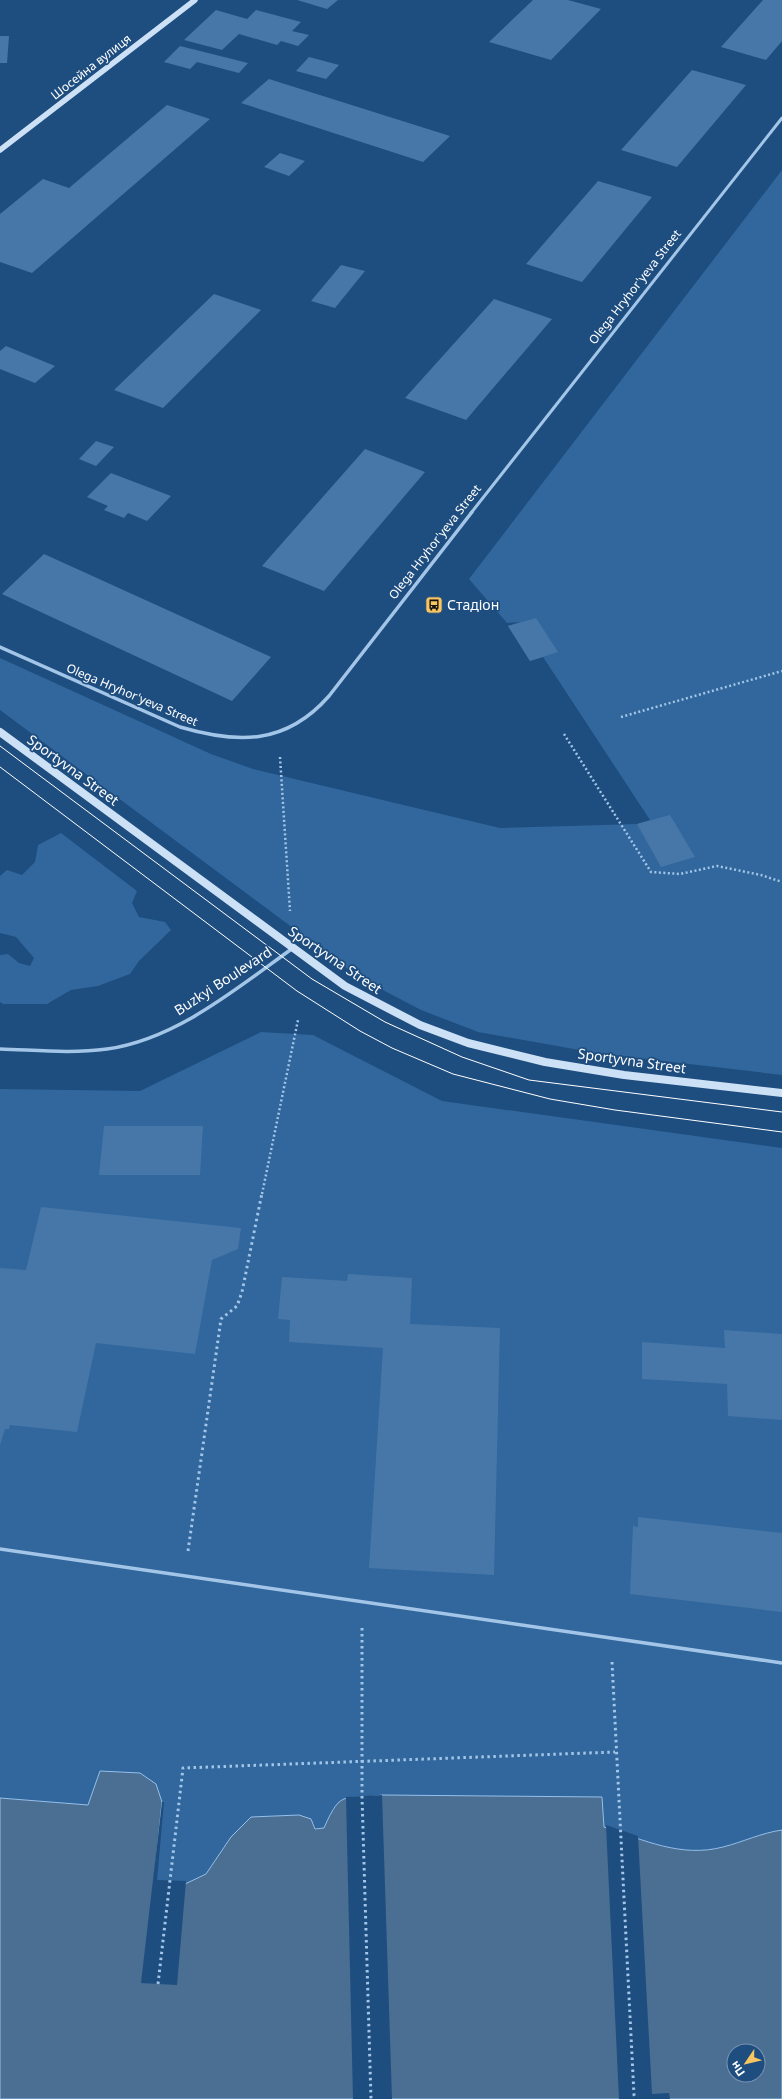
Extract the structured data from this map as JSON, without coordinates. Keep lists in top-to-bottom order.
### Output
{
  "streets": {
    "street": [
      "Шосейна вулиця",
      "Olega Hryhor'yeva Street",
      "Sportyvna Street",
      "Buzkyi Boulevard"
    ]
  },
  "crossings": [
    ["Sportyvna Street", "Buzkyi Boulevard"]
  ],
  "places": {
    "bus stop": ["Стадіон"]
  },
  "north": "bottom left"
}
